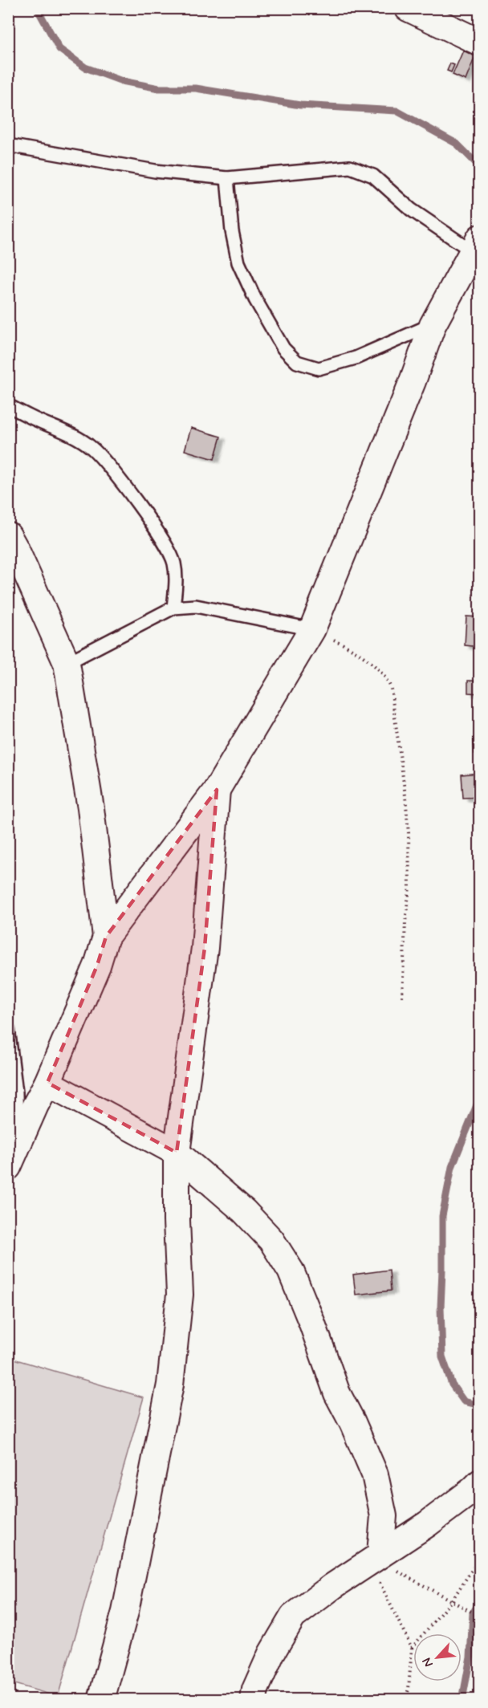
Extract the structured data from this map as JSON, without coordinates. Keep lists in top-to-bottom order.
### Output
{
  "north": "bottom left"
}
